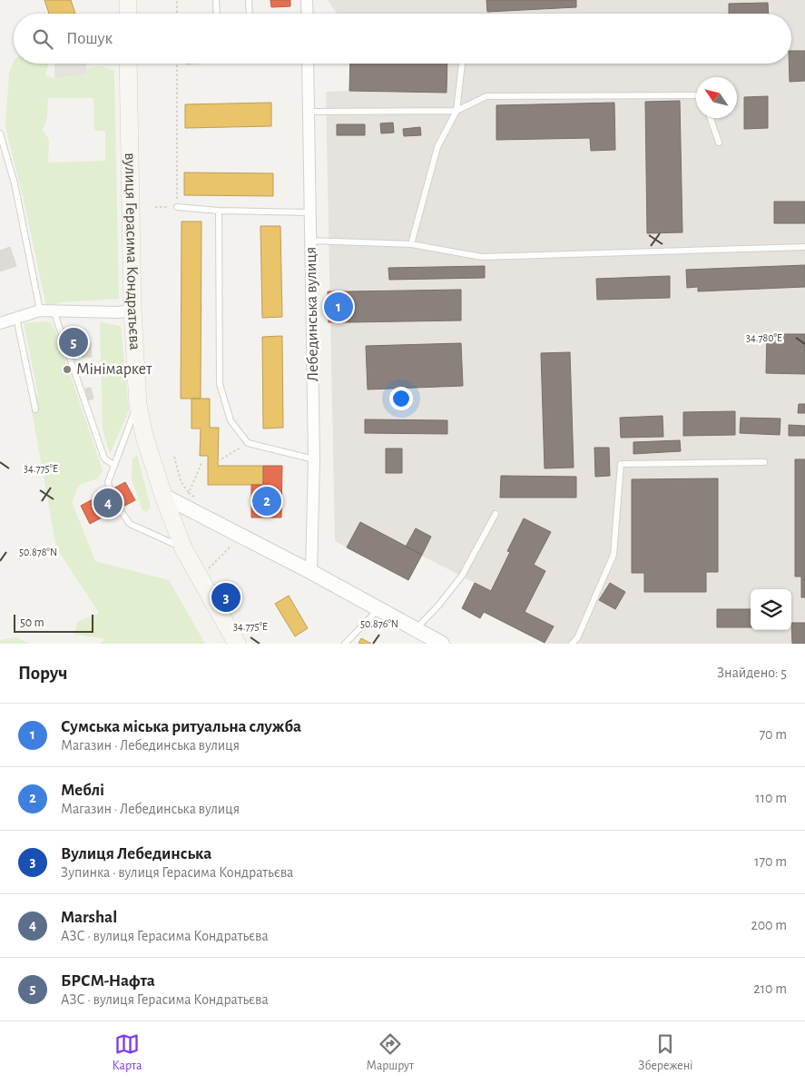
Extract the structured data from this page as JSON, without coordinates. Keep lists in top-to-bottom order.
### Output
{
  "streets": {
    "main road": ["вулиця Герасима Кондратьєва"],
    "street": ["Лебединська вулиця"]
  },
  "places": ["Мінімаркет"],
  "scale_bar": "50 m",
  "north": "top left",
  "page": {
    "search": "Пошук",
    "pins": [
      "1",
      "5",
      "2",
      "4",
      "3"
    ],
    "scale": "50 m",
    "heading": ["Поруч", "Знайдено: 5"],
    "list": [
      {
        "mark": "1",
        "name": "Сумська міська ритуальна служба",
        "note": "Магазин · Лебединська вулиця",
        "value": "70 m"
      },
      {
        "mark": "2",
        "name": "Меблі",
        "note": "Магазин · Лебединська вулиця",
        "value": "110 m"
      },
      {
        "mark": "3",
        "name": "Вулиця Лебединська",
        "note": "Зупинка · вулиця Герасима Кондратьєва",
        "value": "170 m"
      },
      {
        "mark": "4",
        "name": "Marshal",
        "note": "АЗС · вулиця Герасима Кондратьєва",
        "value": "200 m"
      },
      {
        "mark": "5",
        "name": "БРСМ-Нафта",
        "note": "АЗС · вулиця Герасима Кондратьєва",
        "value": "210 m"
      }
    ],
    "nav": ["Карта", "Маршрут", "Збережені"]
  },
  "coordinates": [
    "34.780°E",
    "34.775°E",
    "50.878°N",
    "50.876°N"
  ]
}
